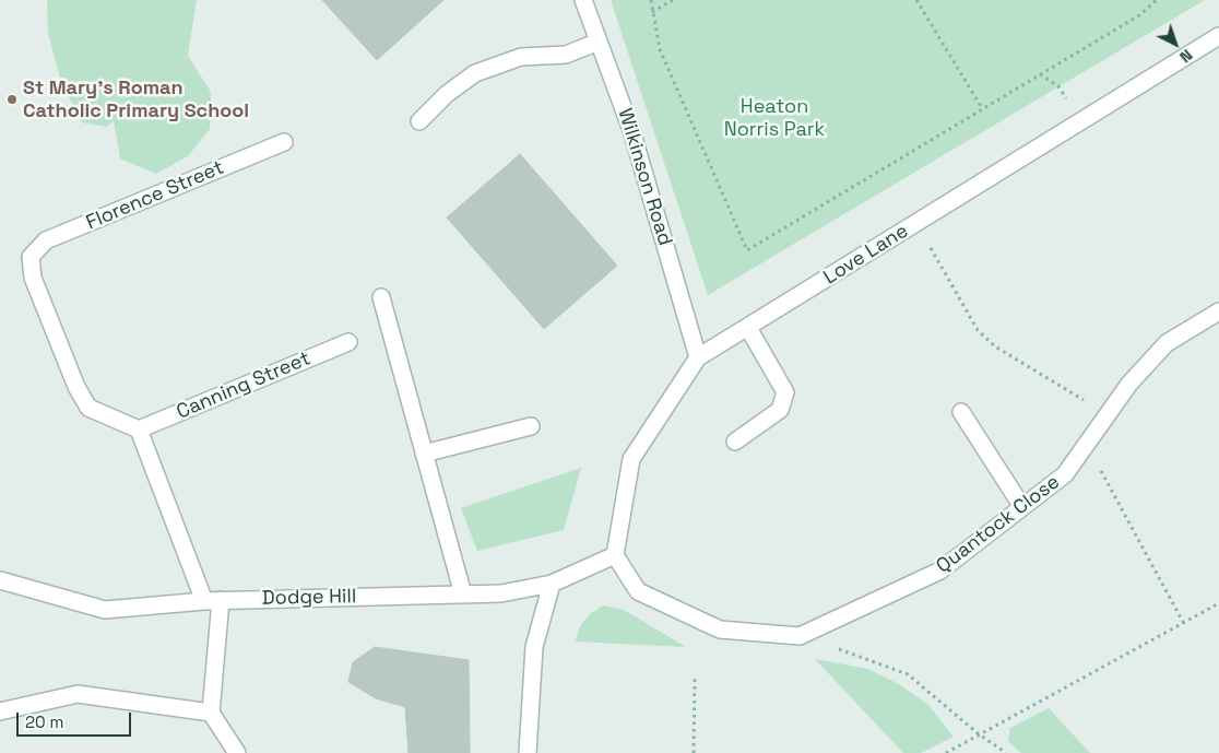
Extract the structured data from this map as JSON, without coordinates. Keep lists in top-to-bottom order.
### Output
{
  "streets": {
    "street": [
      "Wilkinson Road",
      "Florence Street",
      "Love Lane",
      "Canning Street",
      "Quantock Close",
      "Dodge Hill"
    ]
  },
  "crossings": [
    ["Wilkinson Road", "Love Lane"],
    ["Florence Street", "Canning Street"],
    ["Love Lane", "Quantock Close"],
    ["Love Lane", "Dodge Hill"],
    ["Quantock Close", "Dodge Hill"]
  ],
  "parks": ["Heaton Norris Park"],
  "places": ["St Mary's Roman Catholic Primary School"],
  "scale_bar": "20 m",
  "north": "bottom right"
}
